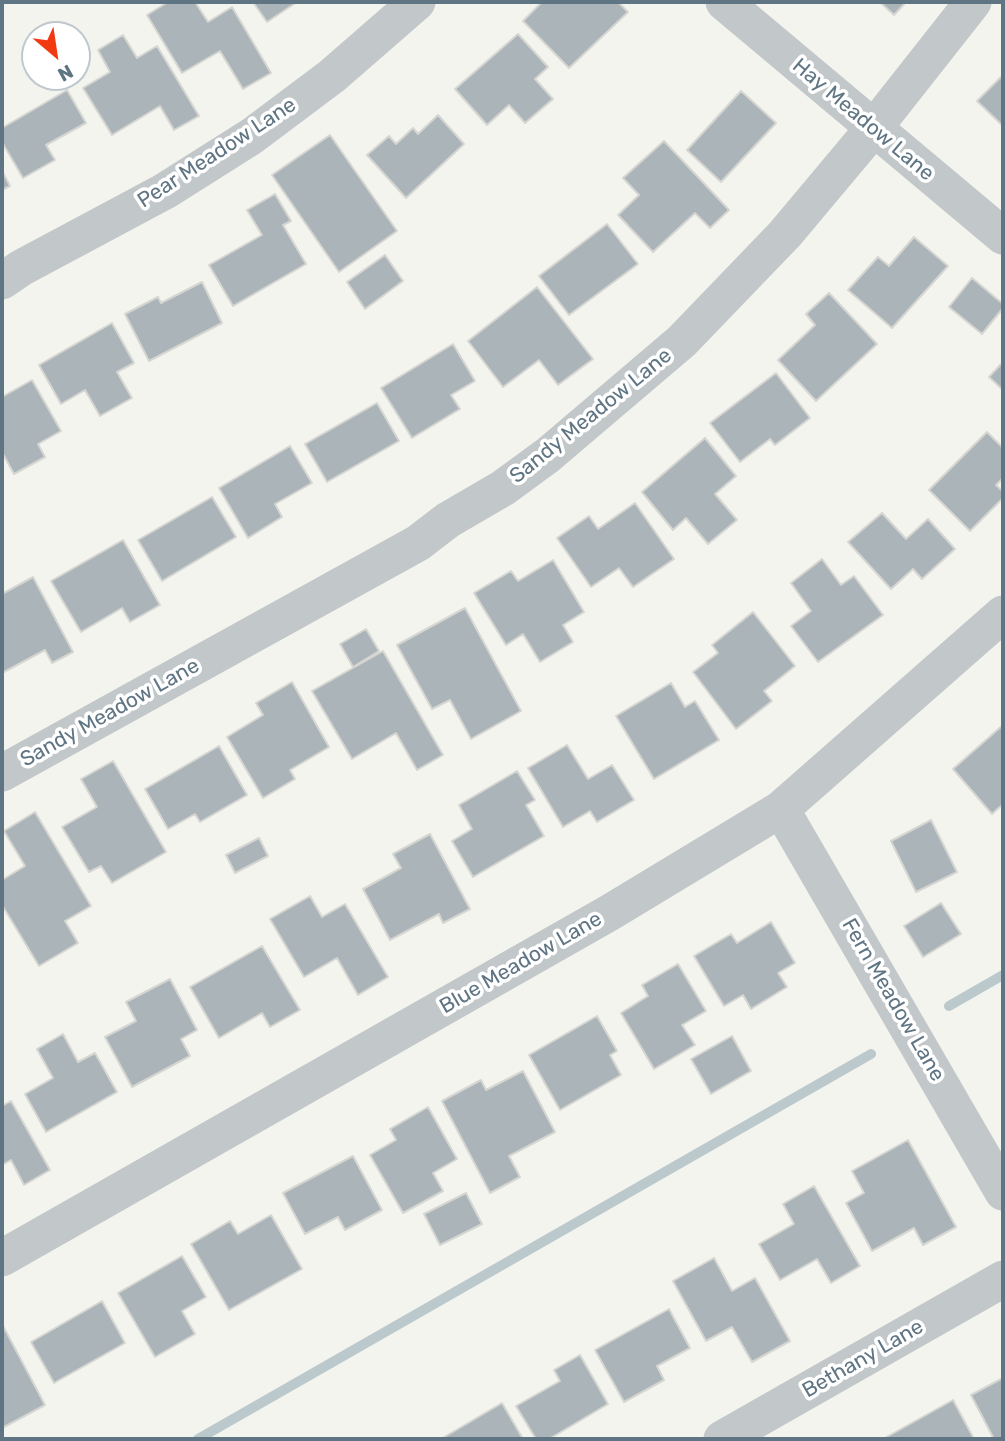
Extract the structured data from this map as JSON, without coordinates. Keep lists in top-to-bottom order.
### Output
{
  "streets": {
    "street": [
      "Hay Meadow Lane",
      "Pear Meadow Lane",
      "Sandy Meadow Lane",
      "Blue Meadow Lane",
      "Fern Meadow Lane",
      "Bethany Lane"
    ]
  },
  "crossings": [
    ["Hay Meadow Lane", "Sandy Meadow Lane"],
    ["Blue Meadow Lane", "Fern Meadow Lane"]
  ],
  "north": "bottom right"
}
